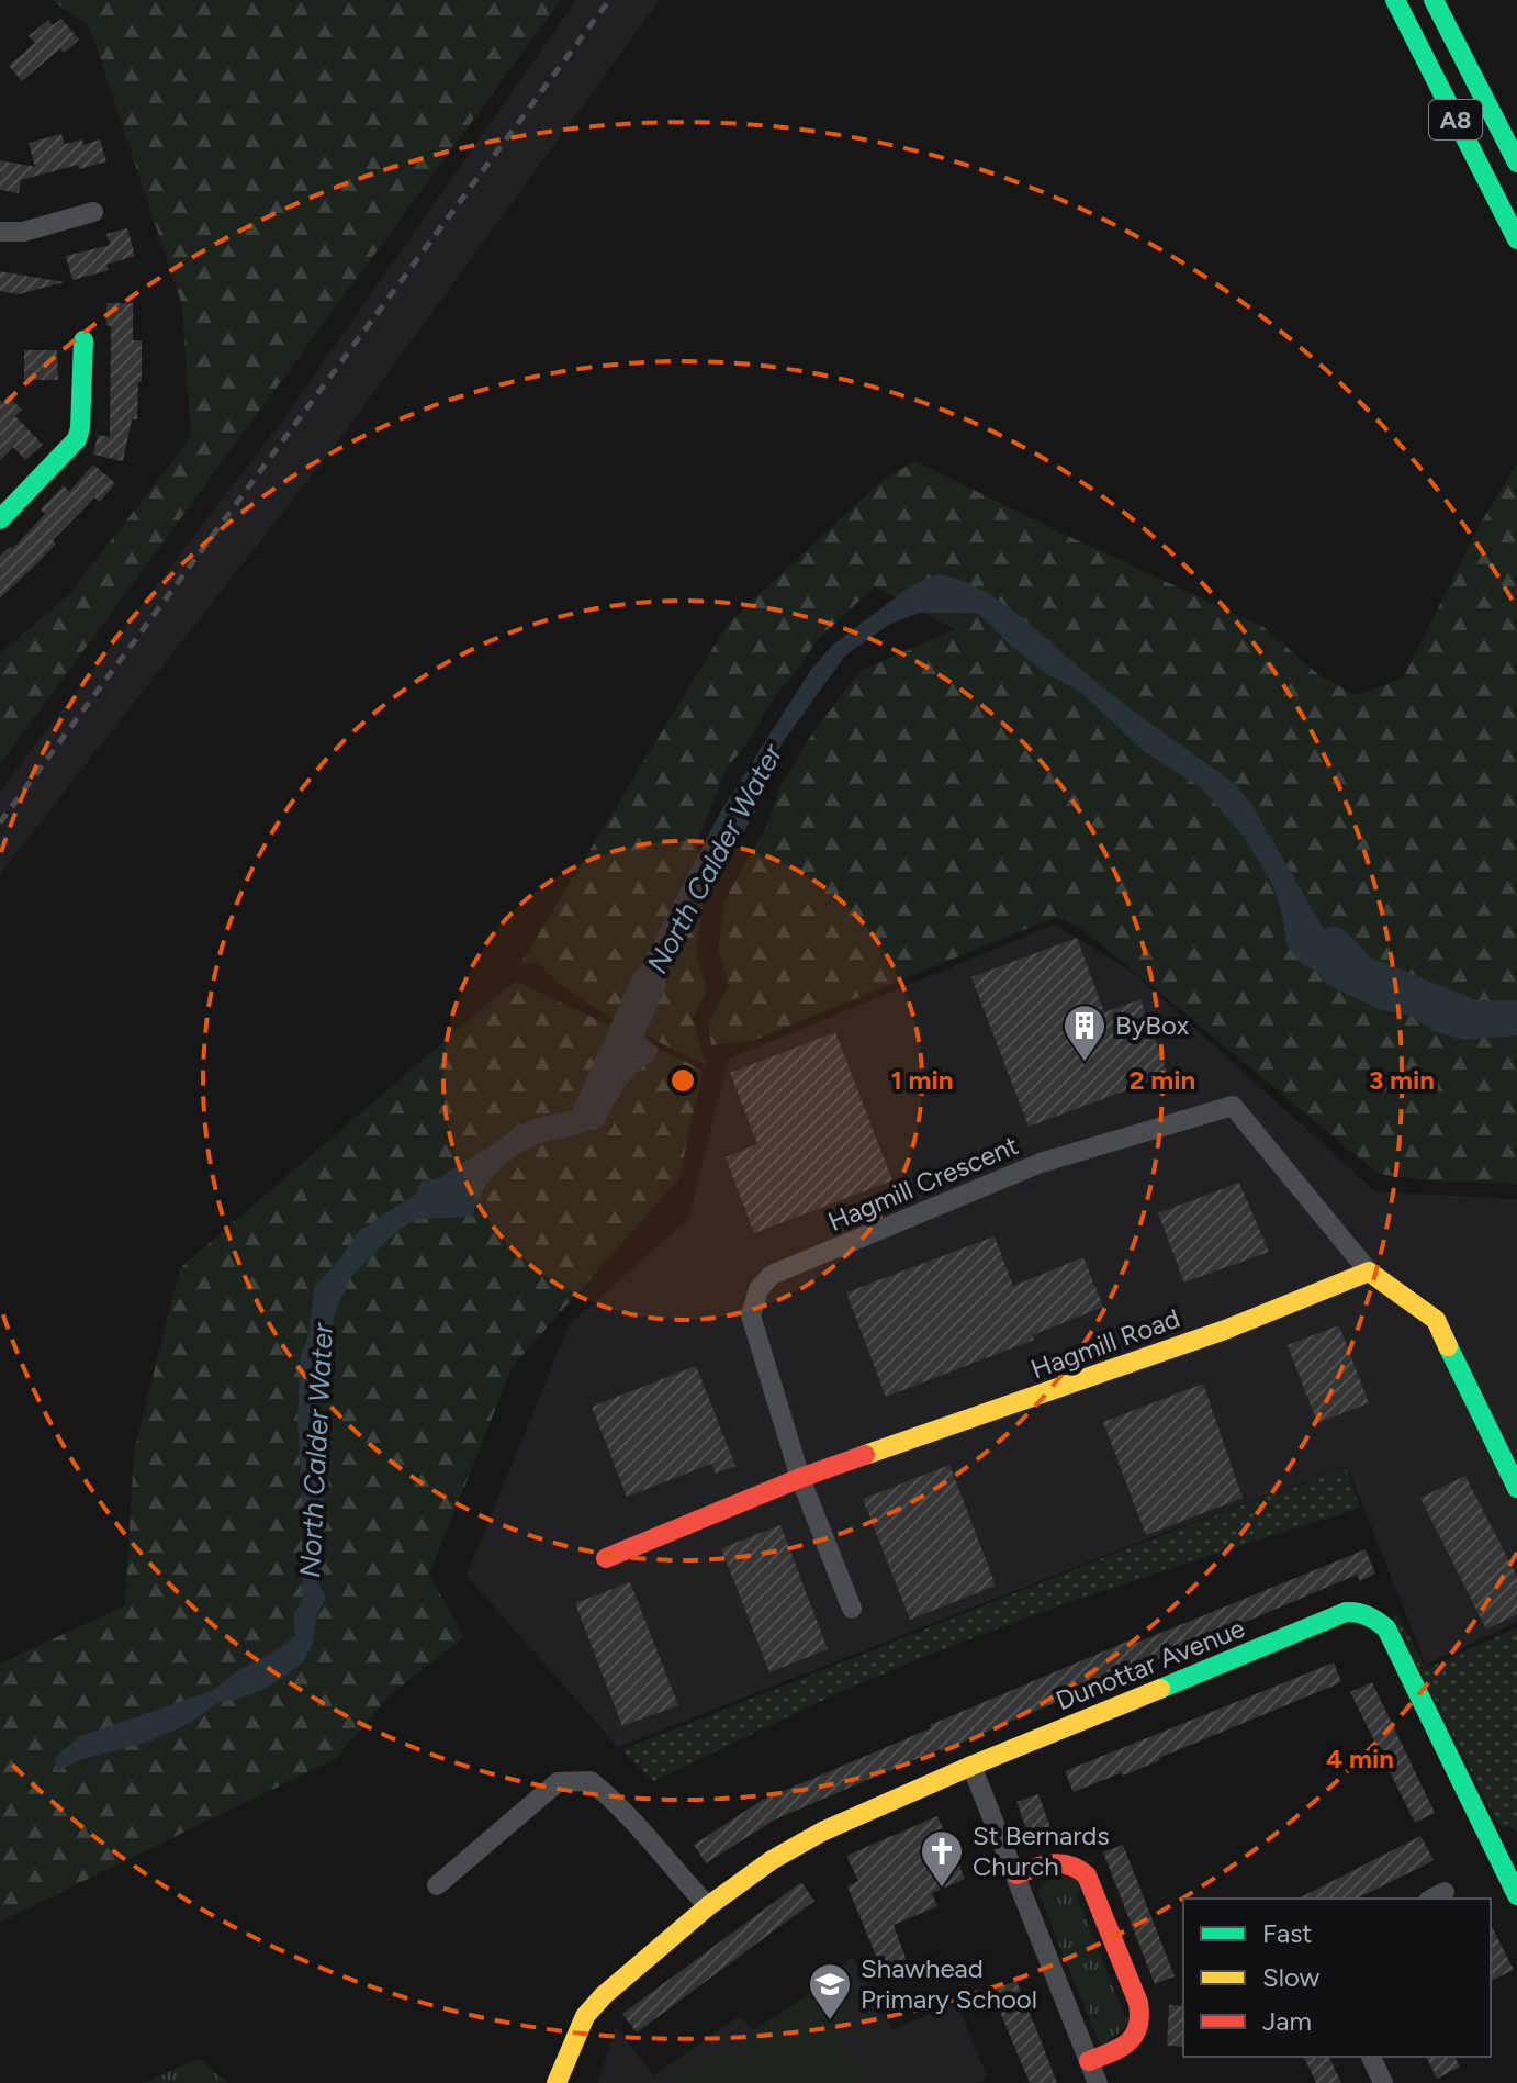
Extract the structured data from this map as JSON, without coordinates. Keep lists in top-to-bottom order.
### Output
{
  "streets": {
    "main road": ["A8", "Hagmill Road", "Dunottar Avenue"],
    "street": ["Hagmill Crescent"]
  },
  "crossings": [
    ["Hagmill Crescent", "Hagmill Road"]
  ],
  "water": ["North Calder Water"],
  "places": {
    "building": ["ByBox"],
    "church": ["St Bernards Church"],
    "school or university": ["Shawhead Primary School"]
  },
  "legend": ["Fast", "Slow", "Jam"],
  "rings": [
    "1 min",
    "2 min",
    "3 min",
    "4 min"
  ]
}
